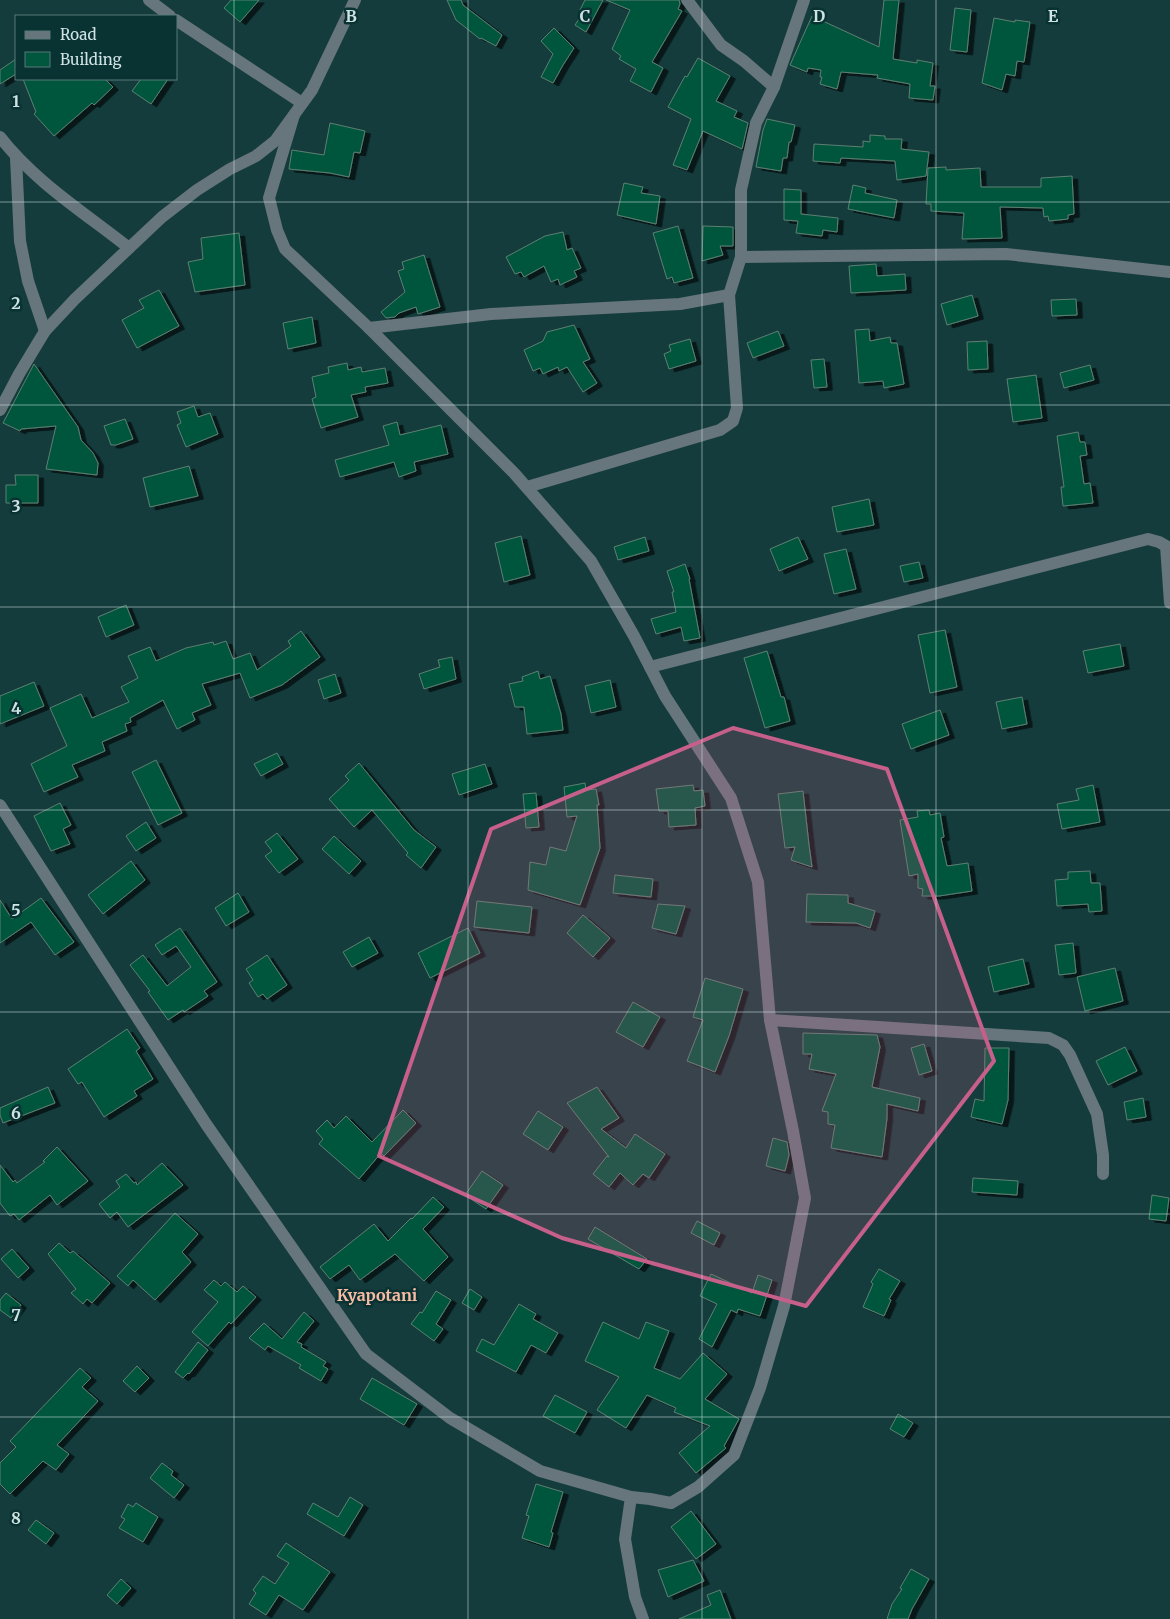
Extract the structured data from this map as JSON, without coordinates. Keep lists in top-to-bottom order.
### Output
{
  "districts": ["Kyapotani"],
  "legend": ["Road", "Building"],
  "grid": {
    "columns": [
      "B",
      "C",
      "D",
      "E"
    ],
    "rows": [
      "1",
      "2",
      "3",
      "4",
      "5",
      "6",
      "7",
      "8"
    ]
  }
}
